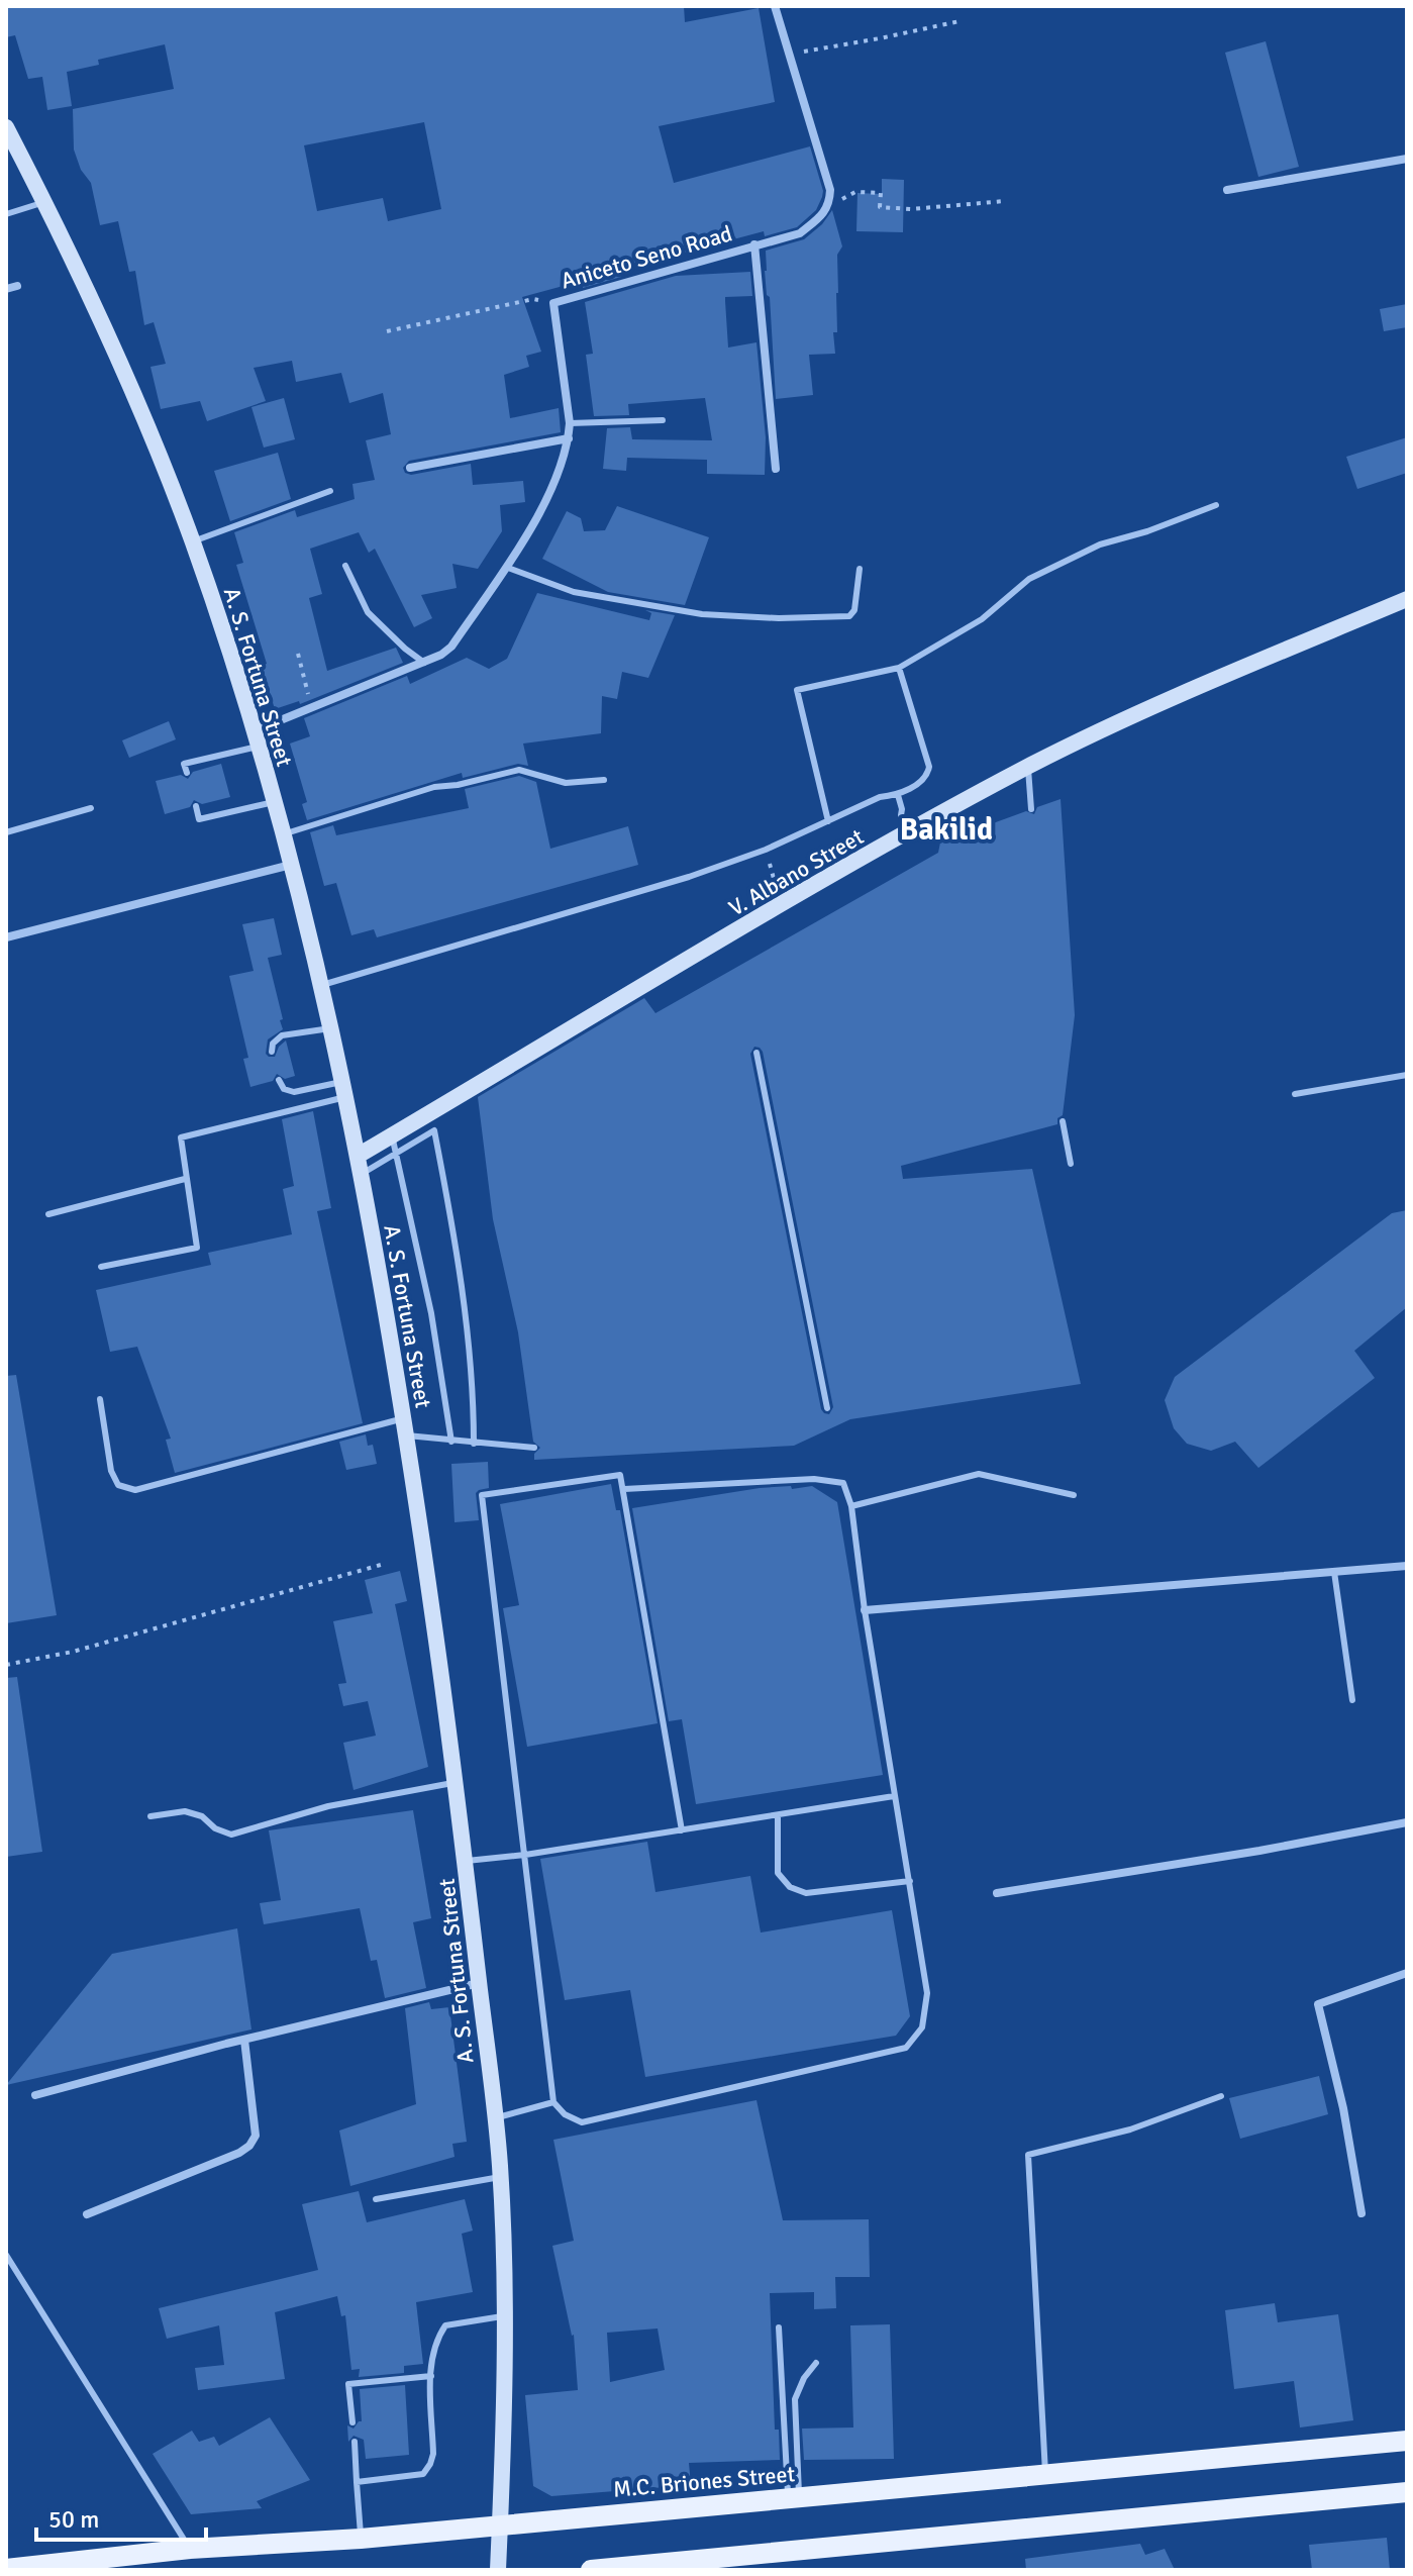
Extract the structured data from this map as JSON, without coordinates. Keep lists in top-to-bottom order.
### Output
{
  "streets": {
    "main road": ["A. S. Fortuna Street", "V. Albano Street", "M.C. Briones Street"],
    "street": ["Aniceto Seno Road"]
  },
  "crossings": [
    ["Aniceto Seno Road", "A. S. Fortuna Street"],
    ["A. S. Fortuna Street", "V. Albano Street"],
    ["A. S. Fortuna Street", "M.C. Briones Street"]
  ],
  "districts": ["Bakilid"],
  "scale_bar": "50 m"
}
